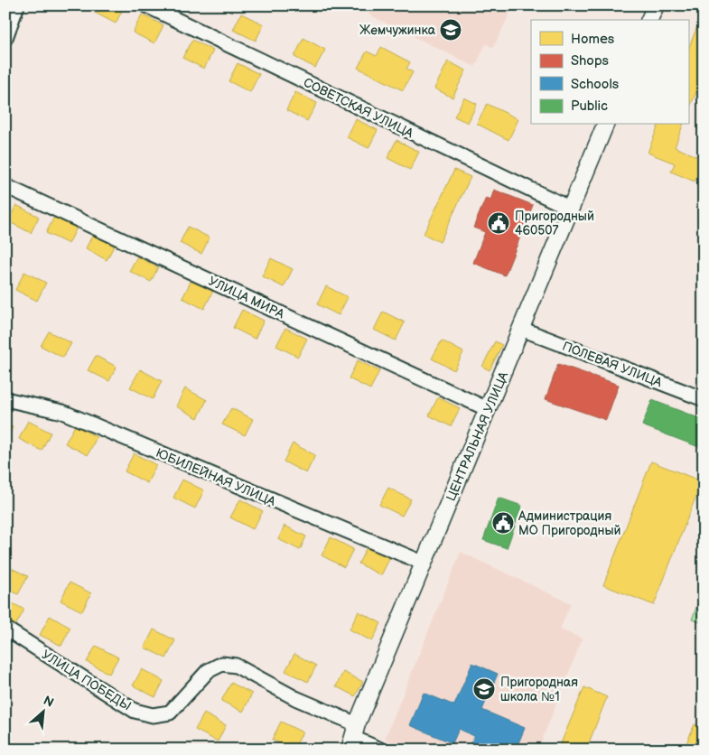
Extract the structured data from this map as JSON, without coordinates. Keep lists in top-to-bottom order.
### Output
{
  "streets": {
    "street": [
      "СОВЕТСКАЯ УЛИЦА",
      "УЛИЦА МИРА",
      "ПОЛЕВАЯ УЛИЦА",
      "ЦЕНТРАЛЬНАЯ УЛИЦА",
      "ЮБИЛЕЙНАЯ УЛИЦА",
      "УЛИЦА ПОБЕДЫ"
    ]
  },
  "crossings": [
    ["СОВЕТСКАЯ УЛИЦА", "ЦЕНТРАЛЬНАЯ УЛИЦА"],
    ["УЛИЦА МИРА", "ЦЕНТРАЛЬНАЯ УЛИЦА"],
    ["ПОЛЕВАЯ УЛИЦА", "ЦЕНТРАЛЬНАЯ УЛИЦА"],
    ["ЦЕНТРАЛЬНАЯ УЛИЦА", "ЮБИЛЕЙНАЯ УЛИЦА"],
    ["ЦЕНТРАЛЬНАЯ УЛИЦА", "УЛИЦА ПОБЕДЫ"]
  ],
  "places": {
    "school or university": ["Жемчужинка", "Пригородная школа №1"],
    "public building": ["Пригородный 460507", "Администрация МО Пригородный"]
  },
  "legend": [
    "Homes",
    "Shops",
    "Schools",
    "Public"
  ],
  "north": "top right"
}
